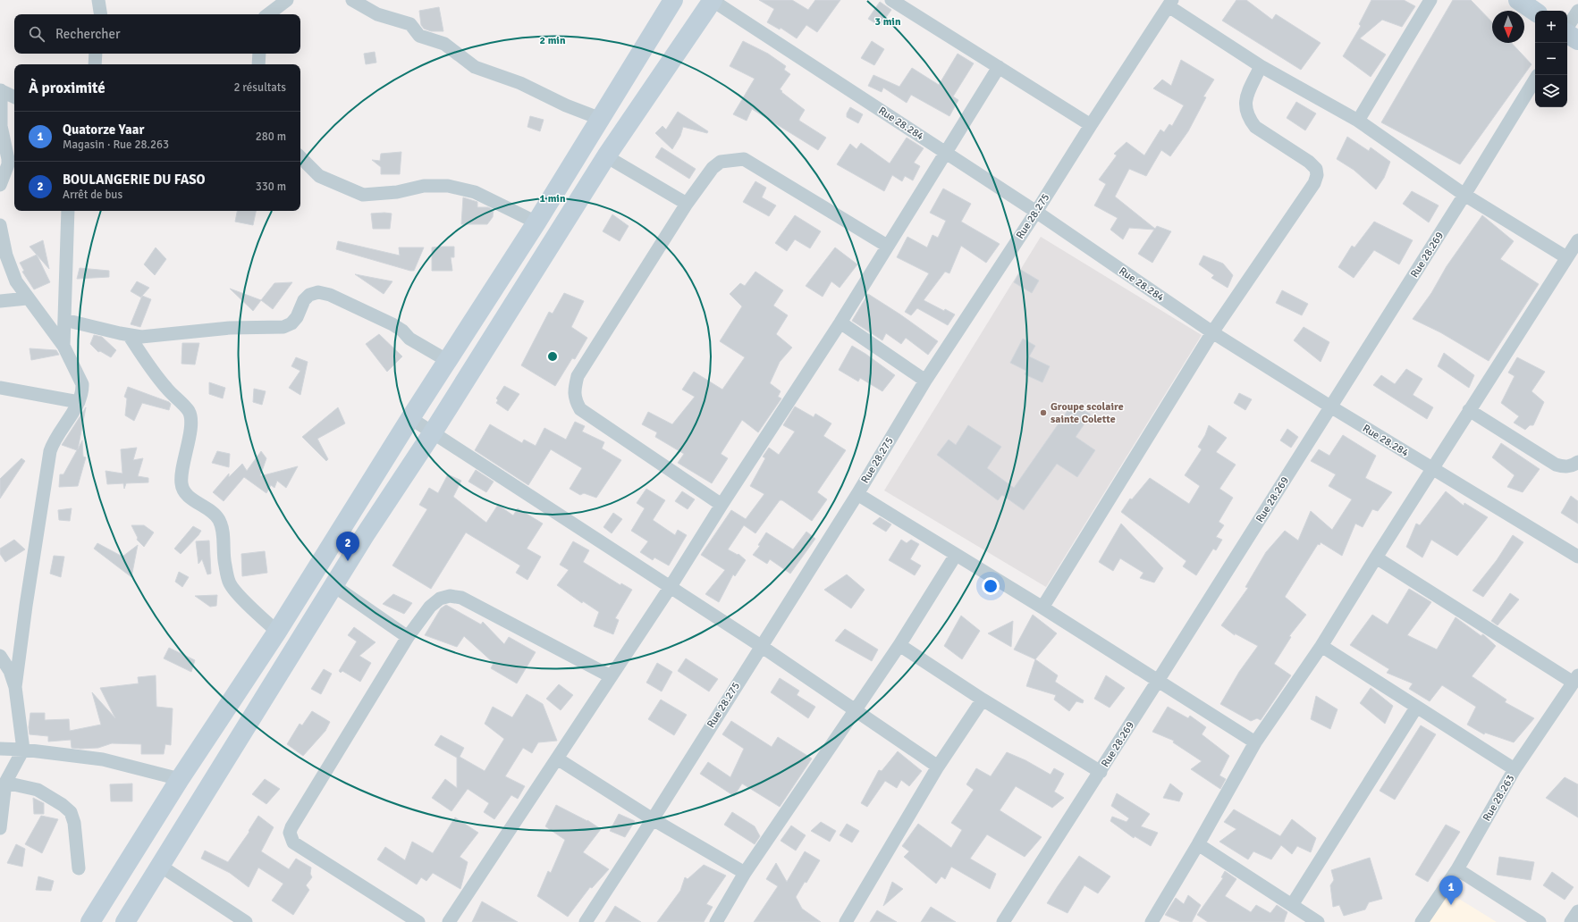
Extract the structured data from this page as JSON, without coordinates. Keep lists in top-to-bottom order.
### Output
{
  "streets": {
    "street": [
      "Rue 28.284",
      "Rue 28.275",
      "Rue 28.269",
      "Rue 28.263"
    ]
  },
  "crossings": [
    ["Rue 28.284", "Rue 28.275"],
    ["Rue 28.284", "Rue 28.269"]
  ],
  "places": ["Groupe scolaire sainte Colette"],
  "north": "bottom",
  "page": {
    "map_buttons": ["+", "−"],
    "search": "Rechercher",
    "heading": ["À proximité", "2 résultats"],
    "list": [
      {
        "mark": "1",
        "name": "Quatorze Yaar",
        "note": "Magasin · Rue 28.263",
        "value": "280 m"
      },
      {
        "mark": "2",
        "name": "BOULANGERIE DU FASO",
        "note": "Arrêt de bus",
        "value": "330 m"
      }
    ],
    "pins": ["2", "1"]
  },
  "rings": ["3 min", "2 min", "1 min"]
}
